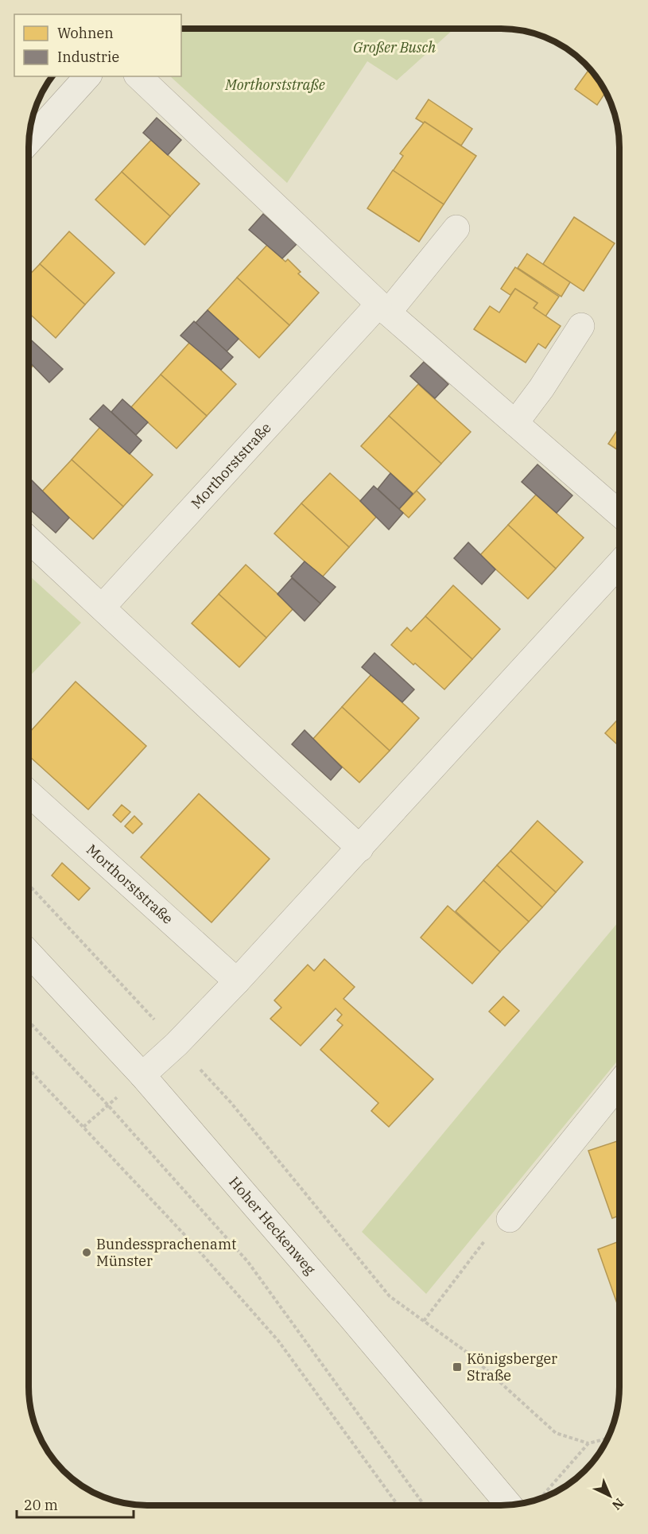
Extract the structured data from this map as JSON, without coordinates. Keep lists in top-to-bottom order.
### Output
{
  "streets": {
    "street": ["Morthorststraße", "Hoher Heckenweg"]
  },
  "parks": ["Großer Busch", "Morthorststraße"],
  "places": {
    "other": ["Bundessprachenamt Münster"],
    "transit": ["Königsberger Straße"]
  },
  "legend": ["Wohnen", "Industrie"],
  "scale_bar": "20 m",
  "north": "bottom right"
}
